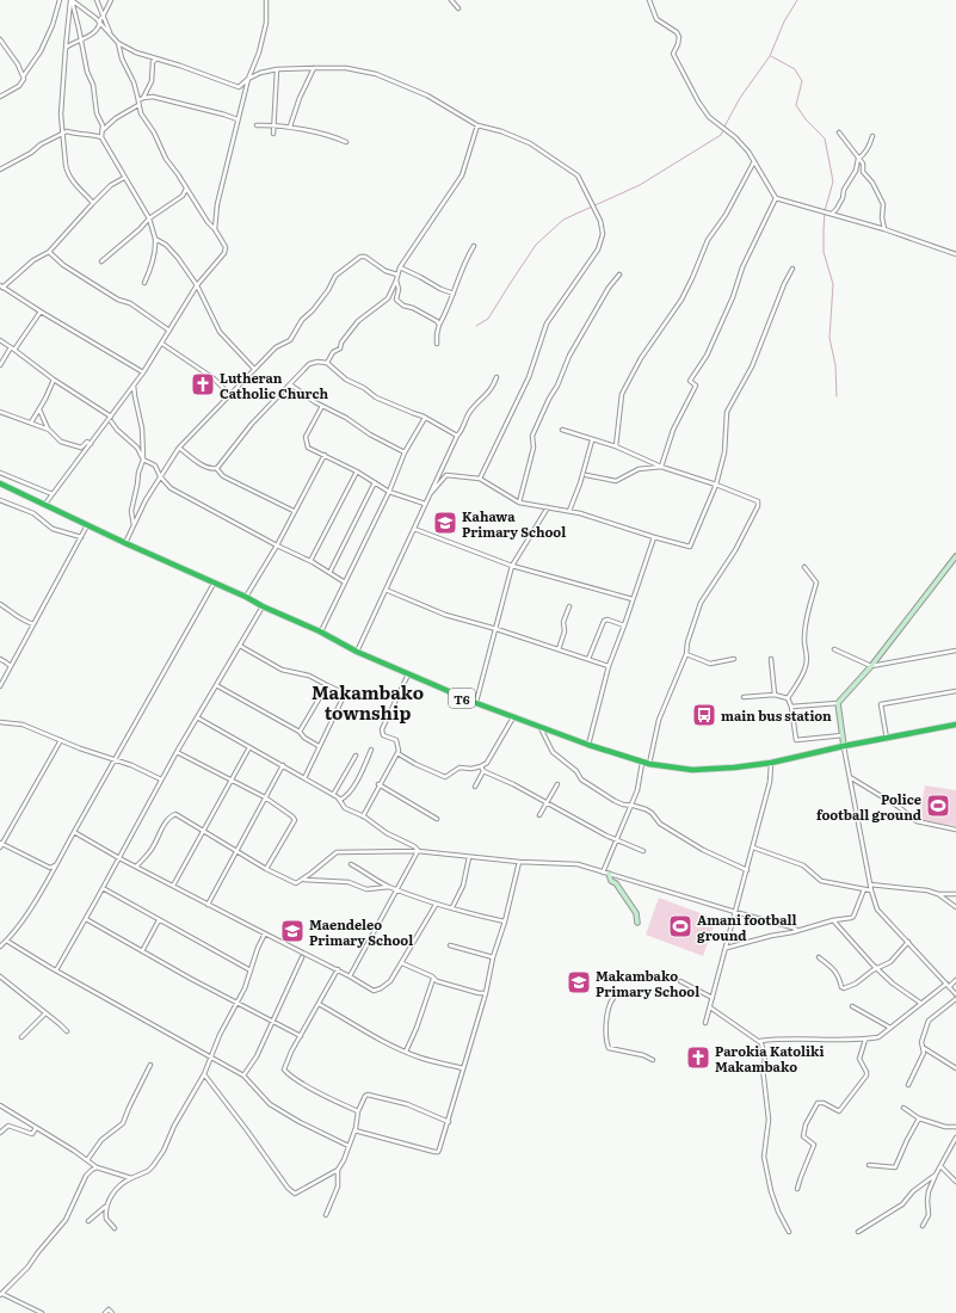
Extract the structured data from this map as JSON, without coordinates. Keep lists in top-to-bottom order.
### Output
{
  "streets": {
    "highway": ["T6"]
  },
  "districts": ["Makambako township"],
  "places": {
    "church": ["Lutheran Catholic Church", "Parokia Katoliki Makambako"],
    "school or university": ["Kahawa Primary School", "Maendeleo Primary School", "Makambako Primary School"],
    "bus stop": ["main bus station"],
    "sports": ["Police football ground", "Amani football ground"]
  }
}
